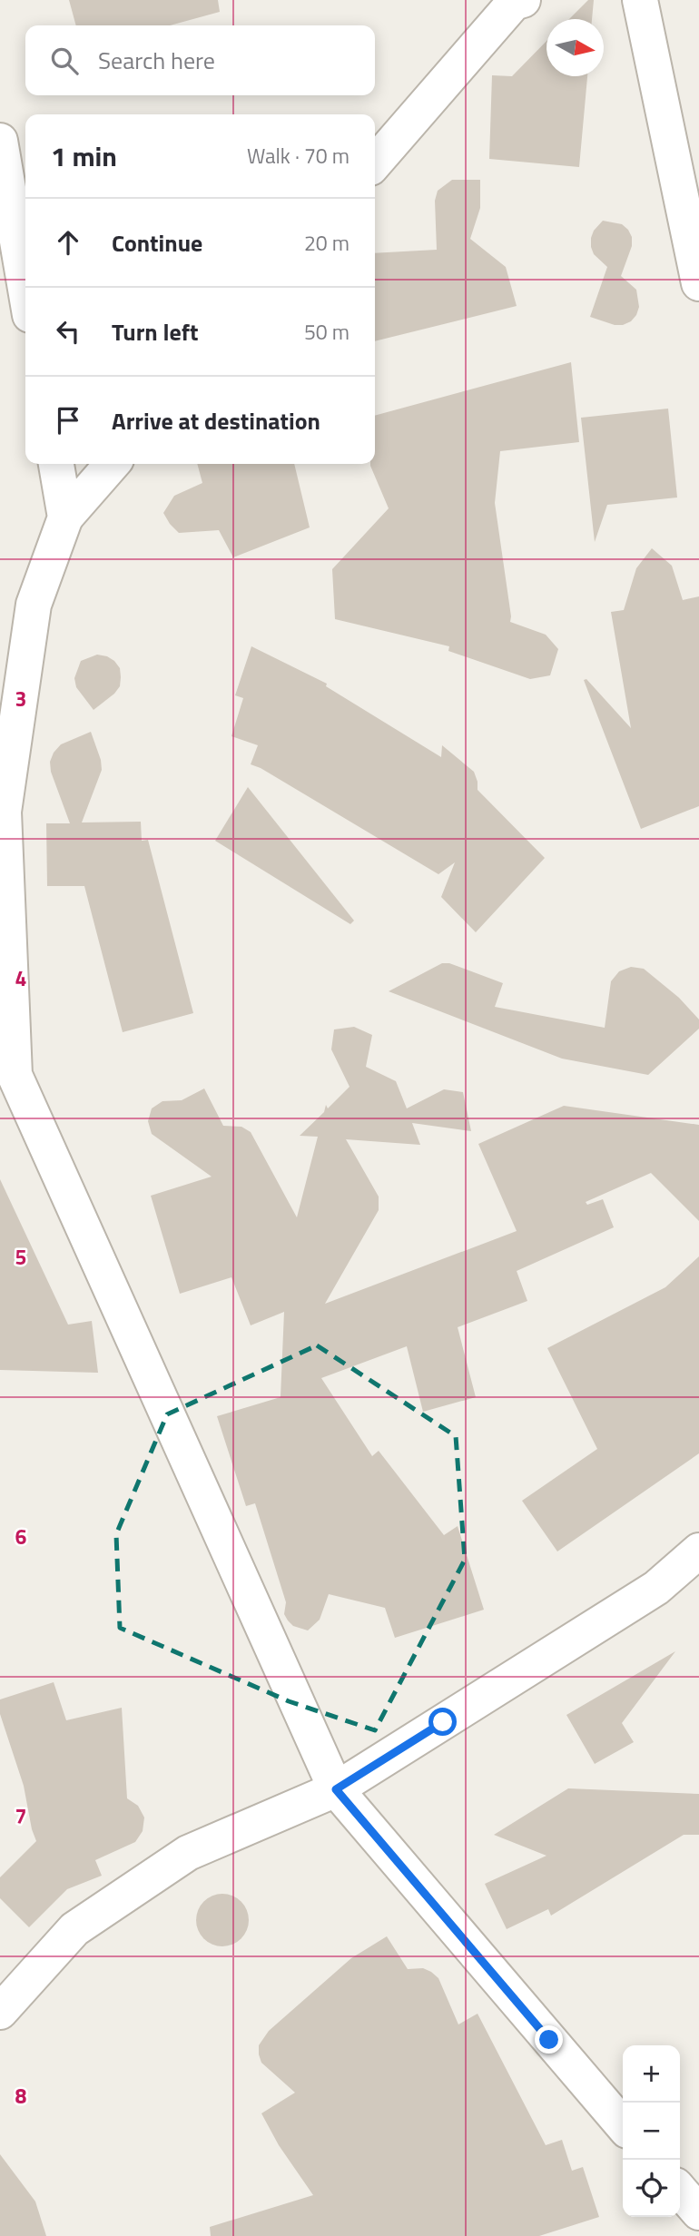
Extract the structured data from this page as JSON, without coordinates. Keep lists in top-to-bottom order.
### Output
{
  "north": "right",
  "page": {
    "search": "Search here",
    "heading": ["1 min", "Walk · 70 m"],
    "list": [
      ["Continue", "20 m"],
      ["Turn left", "50 m"],
      "Arrive at destination"
    ],
    "map_buttons": ["+", "−"]
  },
  "grid": {
    "rows": [
      "3",
      "4",
      "5",
      "6",
      "7",
      "8"
    ]
  }
}
